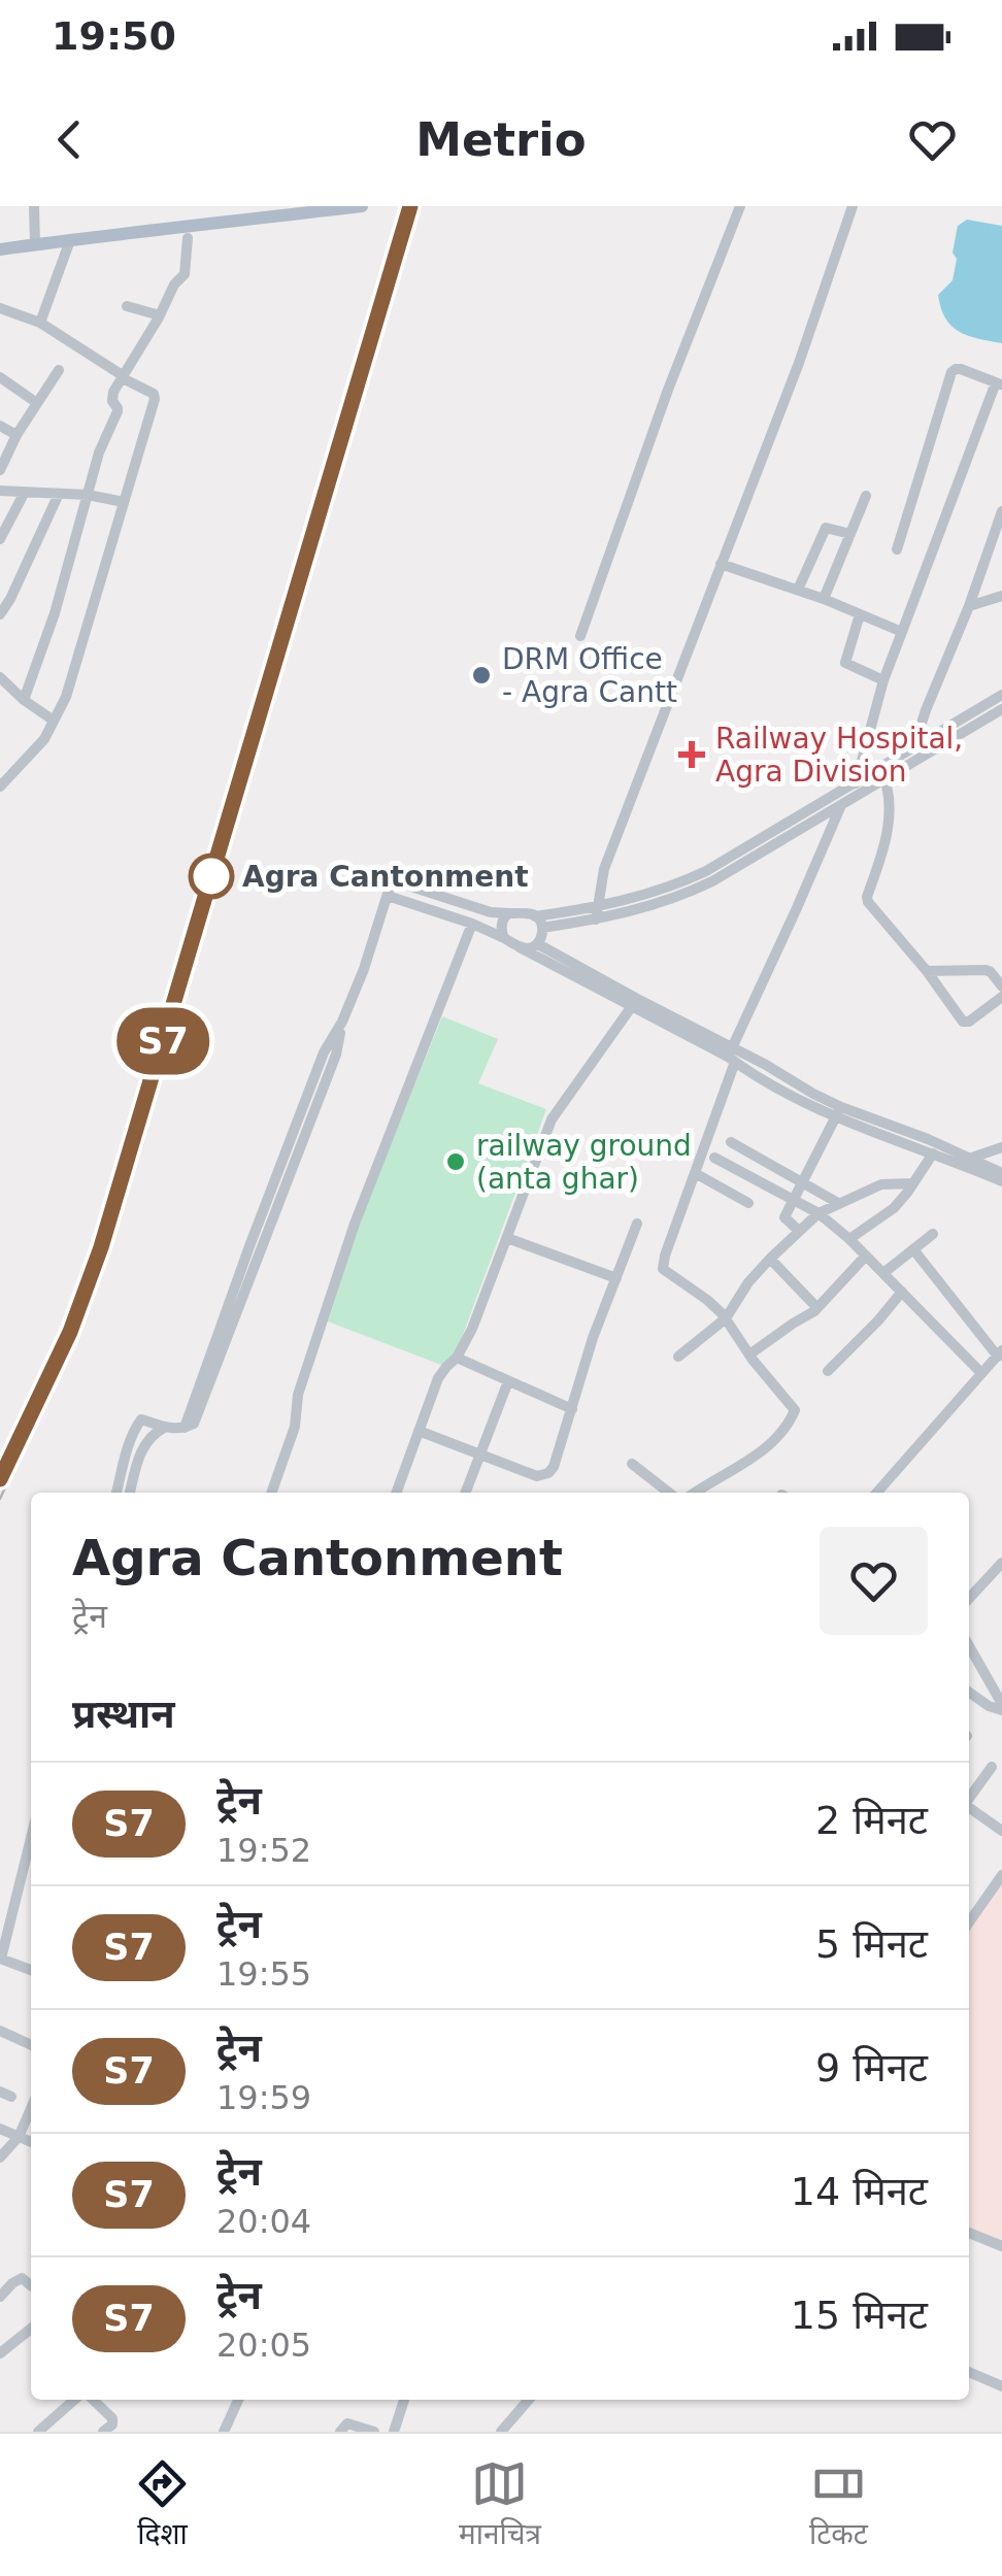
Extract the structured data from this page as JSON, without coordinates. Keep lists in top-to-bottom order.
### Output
{
  "places": {
    "other": ["DRM Office - Agra Cantt", "Agra Cantonment", "railway ground (anta ghar)"],
    "health": ["Railway Hospital, Agra Division"]
  },
  "page": {
    "status": "19:50",
    "header": "Metrio",
    "on_map": "S7",
    "heading": [
      ["Agra Cantonment", "ट्रेन"],
      "प्रस्थान"
    ],
    "list": [
      {
        "mark": "S7",
        "name": "ट्रेन",
        "note": "19:52",
        "value": "2 मिनट"
      },
      {
        "mark": "S7",
        "name": "ट्रेन",
        "note": "19:55",
        "value": "5 मिनट"
      },
      {
        "mark": "S7",
        "name": "ट्रेन",
        "note": "19:59",
        "value": "9 मिनट"
      },
      {
        "mark": "S7",
        "name": "ट्रेन",
        "note": "20:04",
        "value": "14 मिनट"
      },
      {
        "mark": "S7",
        "name": "ट्रेन",
        "note": "20:05",
        "value": "15 मिनट"
      }
    ],
    "tabs": ["दिशा", "मानचित्र", "टिकट"]
  }
}
